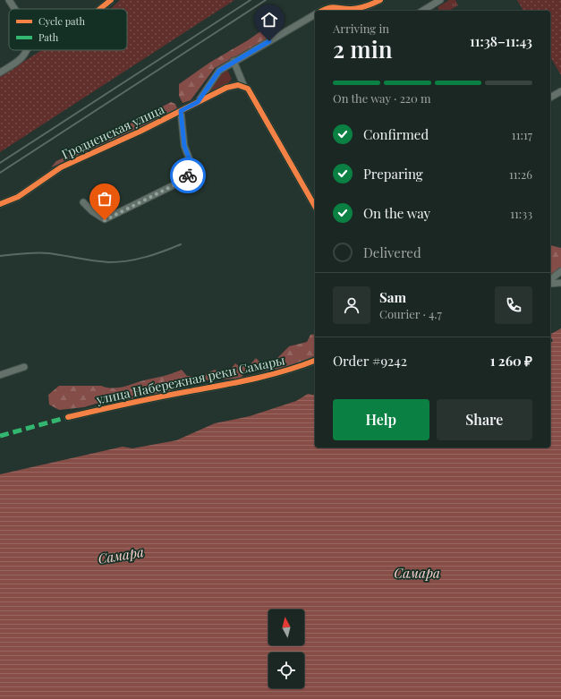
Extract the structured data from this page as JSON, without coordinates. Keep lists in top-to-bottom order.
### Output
{
  "streets": {
    "street": ["Гродненская улица", "улица Набережная реки Самары"]
  },
  "water": ["Самара"],
  "legend": ["Cycle path", "Path"],
  "north": "top",
  "page": {
    "heading": ["2 min", "Arriving in", "11:38–11:43"],
    "panel": [
      "Sam",
      "Courier · 4.7",
      "Order #9242",
      "1 260 ₽"
    ],
    "bar": "On the way · 220 m",
    "list": [
      ["Confirmed", "11:17"],
      ["Preparing", "11:26"],
      ["On the way", "11:33"],
      "Delivered"
    ],
    "buttons": ["Help", "Share"]
  }
}
